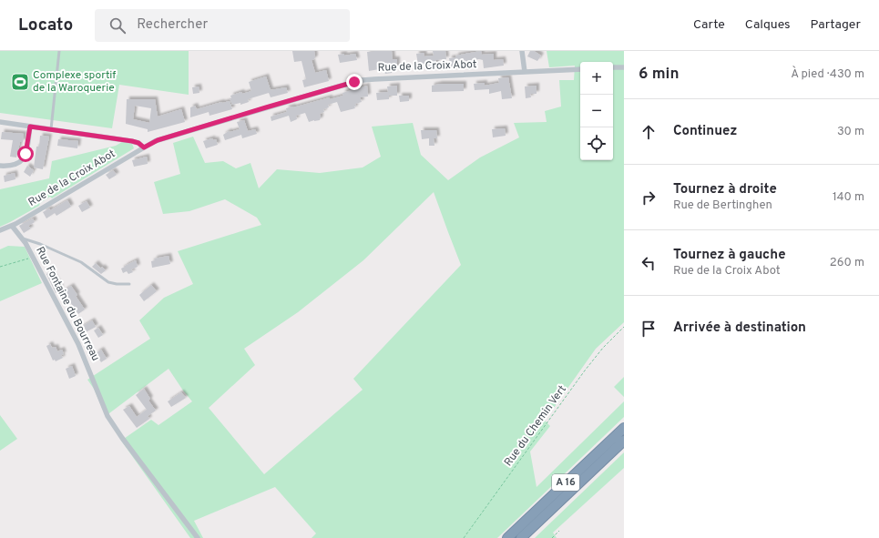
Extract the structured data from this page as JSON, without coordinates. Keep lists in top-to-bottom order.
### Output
{
  "streets": {
    "highway": ["A 16"],
    "street": ["Rue de la Croix Abot", "Rue Fontaine du Bourreau"],
    "path": ["Rue du Chemin Vert"]
  },
  "crossings": [
    ["Rue de la Croix Abot", "Rue Fontaine du Bourreau"]
  ],
  "places": {
    "sports": ["Complexe sportif de la Waroquerie"]
  },
  "page": {
    "header": "Locato",
    "search": "Rechercher",
    "nav": ["Carte", "Calques", "Partager"],
    "heading": ["6 min", "À pied · 430 m"],
    "map_buttons": ["+", "−"],
    "list": [
      ["Continuez", "30 m"],
      ["Tournez à droite", "Rue de Bertinghen", "140 m"],
      ["Tournez à gauche", "Rue de la Croix Abot", "260 m"],
      "Arrivée à destination"
    ]
  }
}
